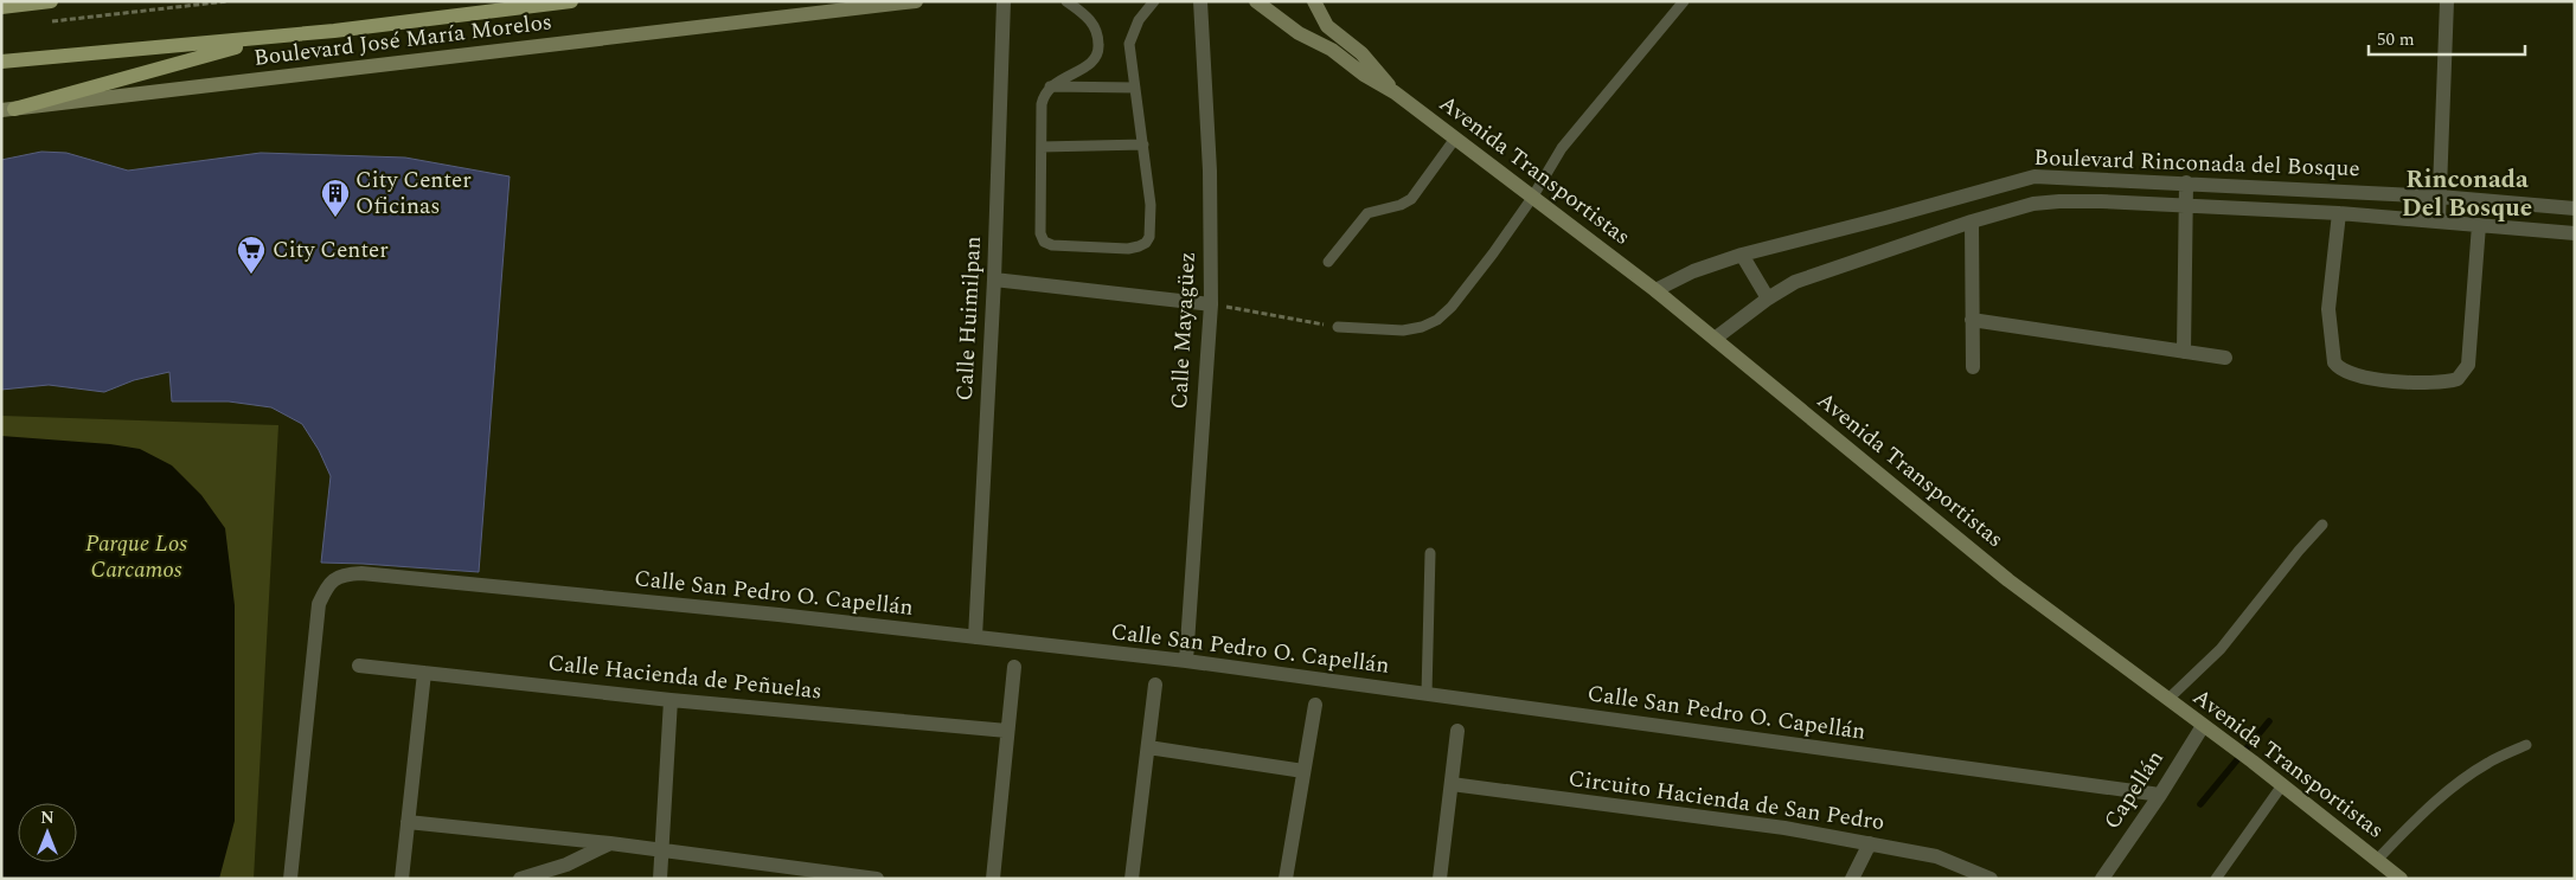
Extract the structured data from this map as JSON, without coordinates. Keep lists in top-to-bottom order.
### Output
{
  "streets": {
    "main road": ["Boulevard José María Morelos"],
    "street": [
      "Boulevard Rinconada del Bosque",
      "Avenida Transportistas",
      "Calle Huimilpan",
      "Calle Mayagüez",
      "Calle San Pedro O. Capellán",
      "Calle Hacienda de Peñuelas",
      "Capellán",
      "Circuito Hacienda de San Pedro"
    ]
  },
  "crossings": [
    ["Boulevard Rinconada del Bosque", "Avenida Transportistas"],
    ["Avenida Transportistas", "Capellán"],
    ["Calle Huimilpan", "Calle San Pedro O. Capellán"],
    ["Calle Mayagüez", "Calle San Pedro O. Capellán"],
    ["Calle San Pedro O. Capellán", "Capellán"]
  ],
  "districts": ["Rinconada Del Bosque"],
  "parks": ["Parque Los Carcamos"],
  "places": {
    "building": ["City Center Oficinas"],
    "supermarket": ["City Center"]
  },
  "scale_bar": "50 m",
  "north": "top"
}
